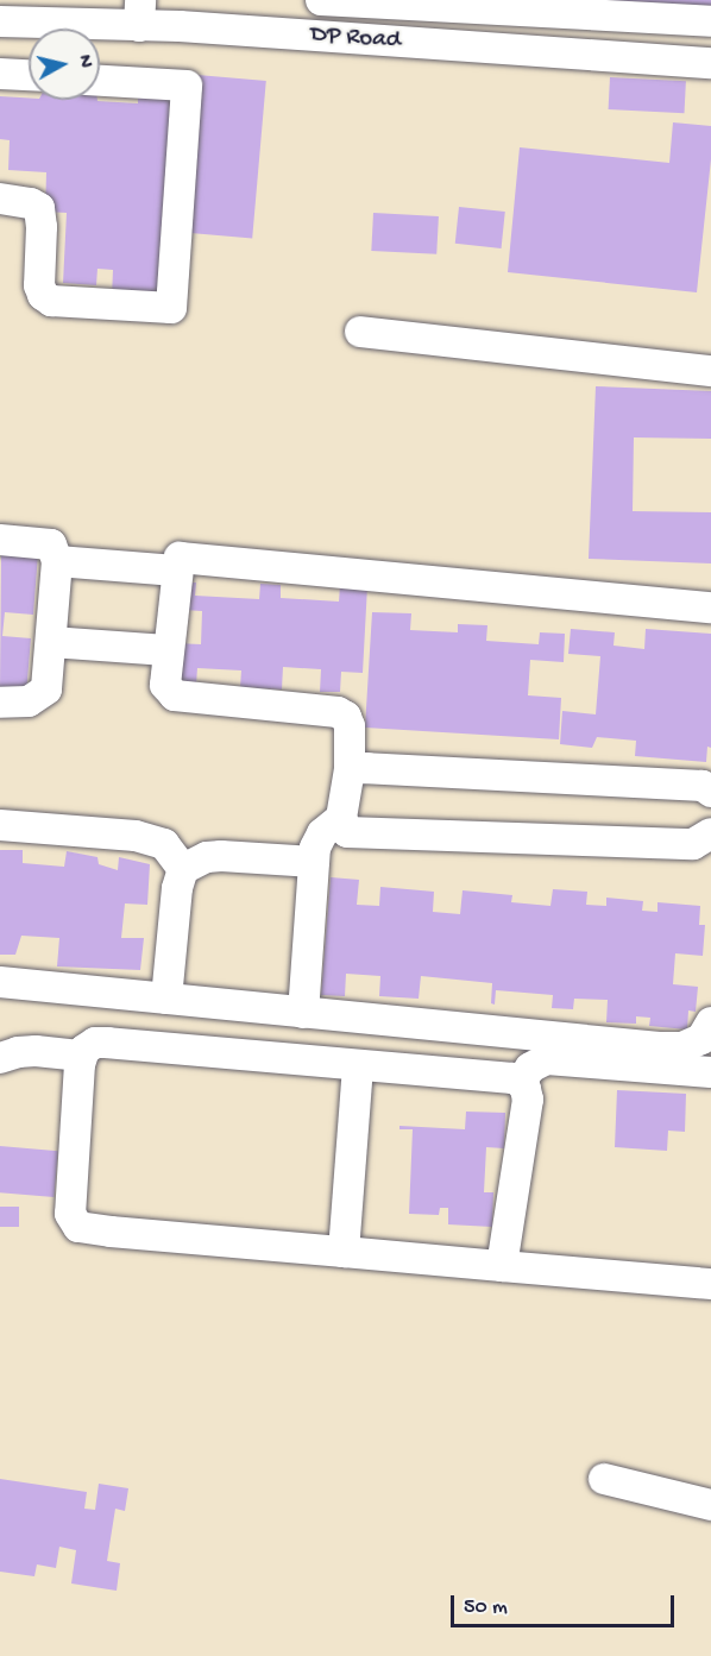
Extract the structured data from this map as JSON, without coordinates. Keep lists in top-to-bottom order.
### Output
{
  "streets": {
    "street": ["DP Road"]
  },
  "scale_bar": "50 m",
  "north": "right"
}
